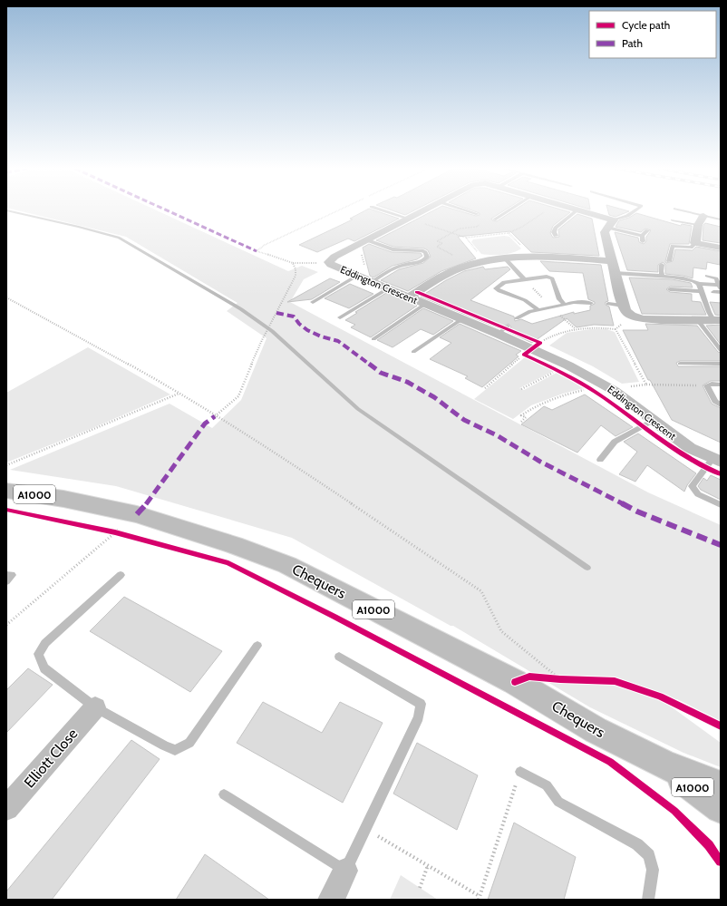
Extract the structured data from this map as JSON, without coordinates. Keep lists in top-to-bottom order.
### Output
{
  "streets": {
    "main road": ["A1000", "Chequers"],
    "street": ["Eddington Crescent", "Elliott Close"]
  },
  "legend": ["Cycle path", "Path"]
}
